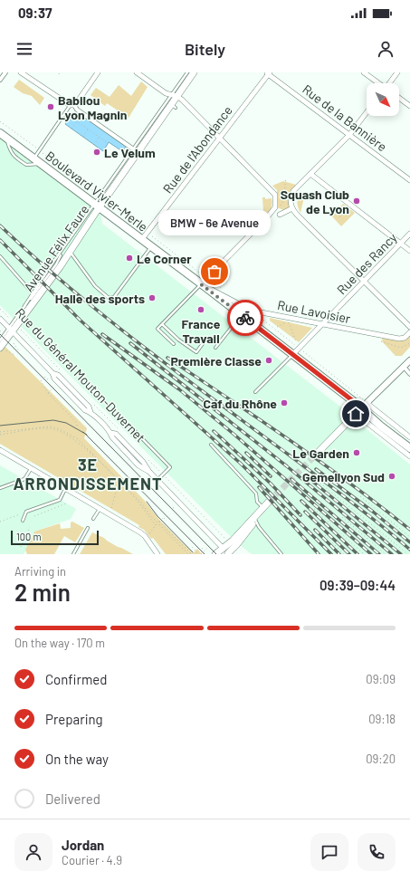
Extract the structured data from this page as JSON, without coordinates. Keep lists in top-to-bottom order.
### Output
{
  "streets": {
    "main road": ["Boulevard Vivier-Merle", "Avenue Félix Faure"],
    "street": [
      "Rue de la Bannière",
      "Rue de l'Abondance",
      "Rue des Rancy",
      "Rue Lavoisier",
      "Rue du Général Mouton-Duvernet"
    ]
  },
  "crossings": [
    ["Rue de la Bannière", "Rue de l'Abondance"],
    ["Rue de l'Abondance", "Boulevard Vivier-Merle"],
    ["Boulevard Vivier-Merle", "Avenue Félix Faure"],
    ["Boulevard Vivier-Merle", "Rue des Rancy"],
    ["Boulevard Vivier-Merle", "Rue Lavoisier"],
    ["Avenue Félix Faure", "Rue du Général Mouton-Duvernet"],
    ["Rue des Rancy", "Rue Lavoisier"]
  ],
  "districts": ["3E ARRONDISSEMENT"],
  "places": [
    "Babilou Lyon Magnin",
    "Le Velum",
    "Squash Club de Lyon",
    "Le Corner",
    "BMW - 6e Avenue",
    "Halle des sports",
    "France Travail",
    "Première Classe",
    "Caf du Rhône",
    "Le Garden",
    "Gemellyon Sud"
  ],
  "scale_bar": "100 m",
  "north": "bottom right",
  "page": {
    "status": "09:37",
    "header": "Bitely",
    "bubble": "BMW - 6e Avenue",
    "scale": "100 m",
    "heading": ["2 min", "Arriving in", "09:39–09:44"],
    "panel": ["Jordan", "Courier · 4.9"],
    "bar": "On the way · 170 m",
    "list": [
      ["Confirmed", "09:09"],
      ["Preparing", "09:18"],
      ["On the way", "09:20"],
      "Delivered"
    ]
  }
}
